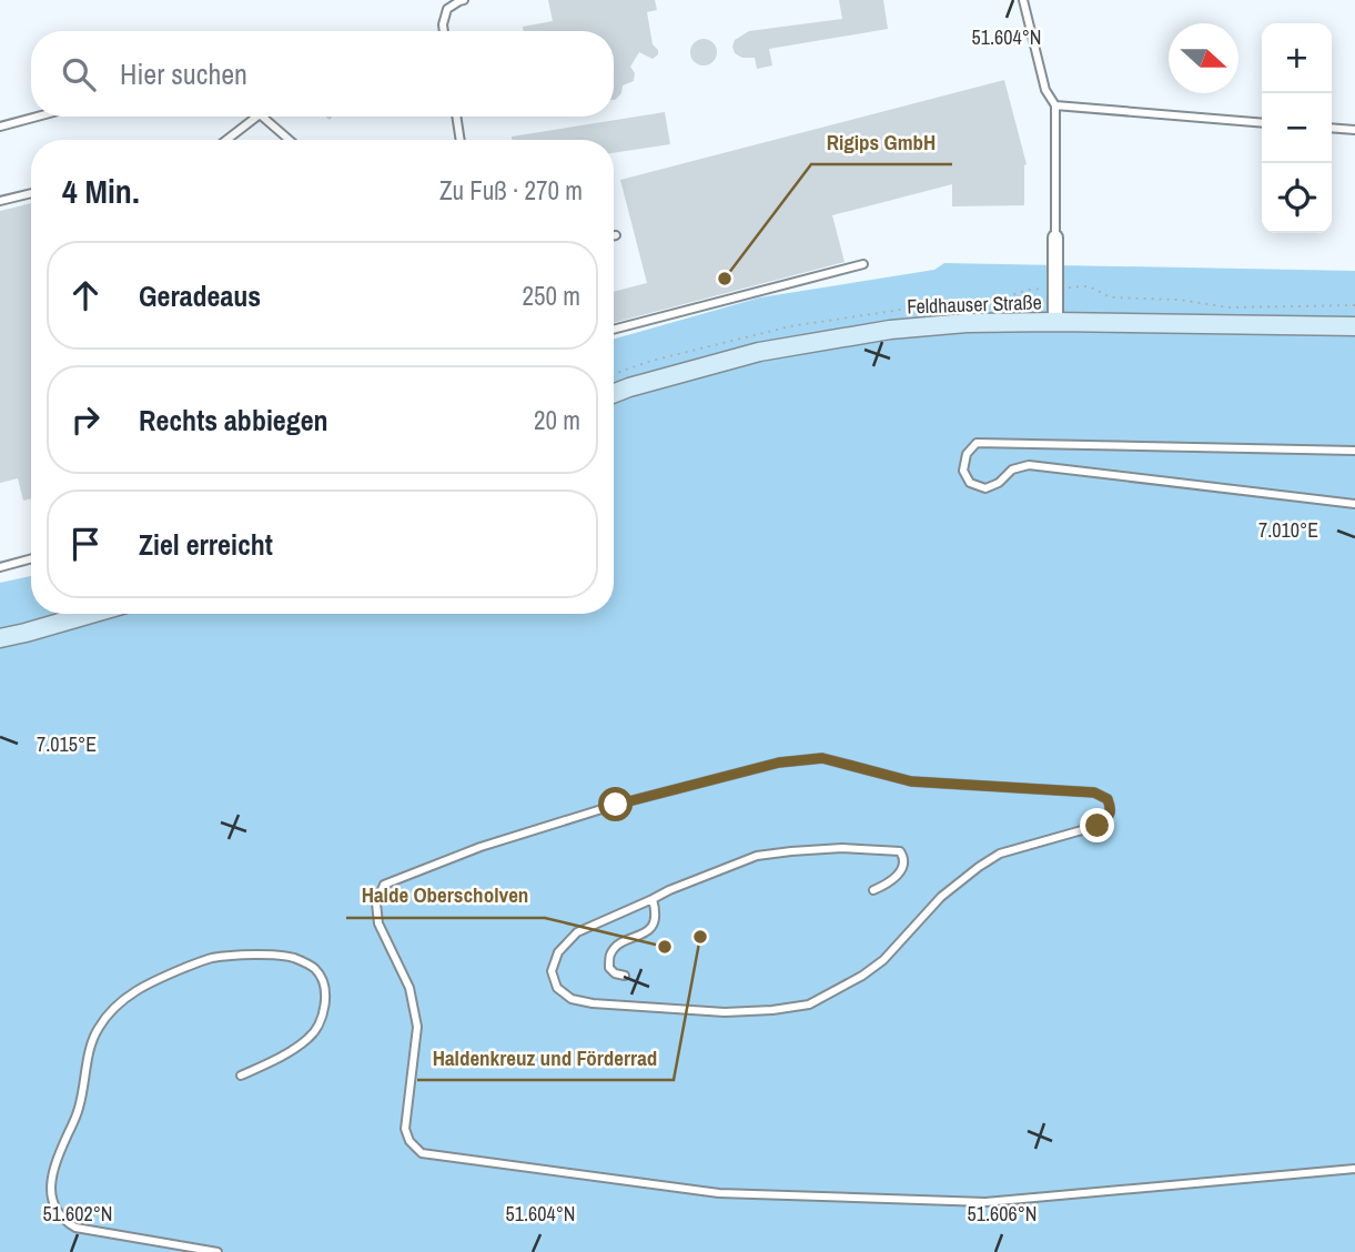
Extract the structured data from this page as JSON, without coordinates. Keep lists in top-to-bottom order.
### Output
{
  "streets": {
    "street": ["Feldhauser Straße"]
  },
  "places": ["Rigips GmbH", "Haldenkreuz und Förderrad", "Halde Oberscholven"],
  "north": "right",
  "page": {
    "map_buttons": ["+", "−"],
    "search": "Hier suchen",
    "heading": ["4 Min.", "Zu Fuß · 270 m"],
    "list": [
      ["Geradeaus", "250 m"],
      ["Rechts abbiegen", "20 m"],
      "Ziel erreicht"
    ]
  },
  "coordinates": [
    "51.604°N",
    "7.010°E",
    "7.015°E",
    "51.602°N",
    "51.606°N"
  ]
}
